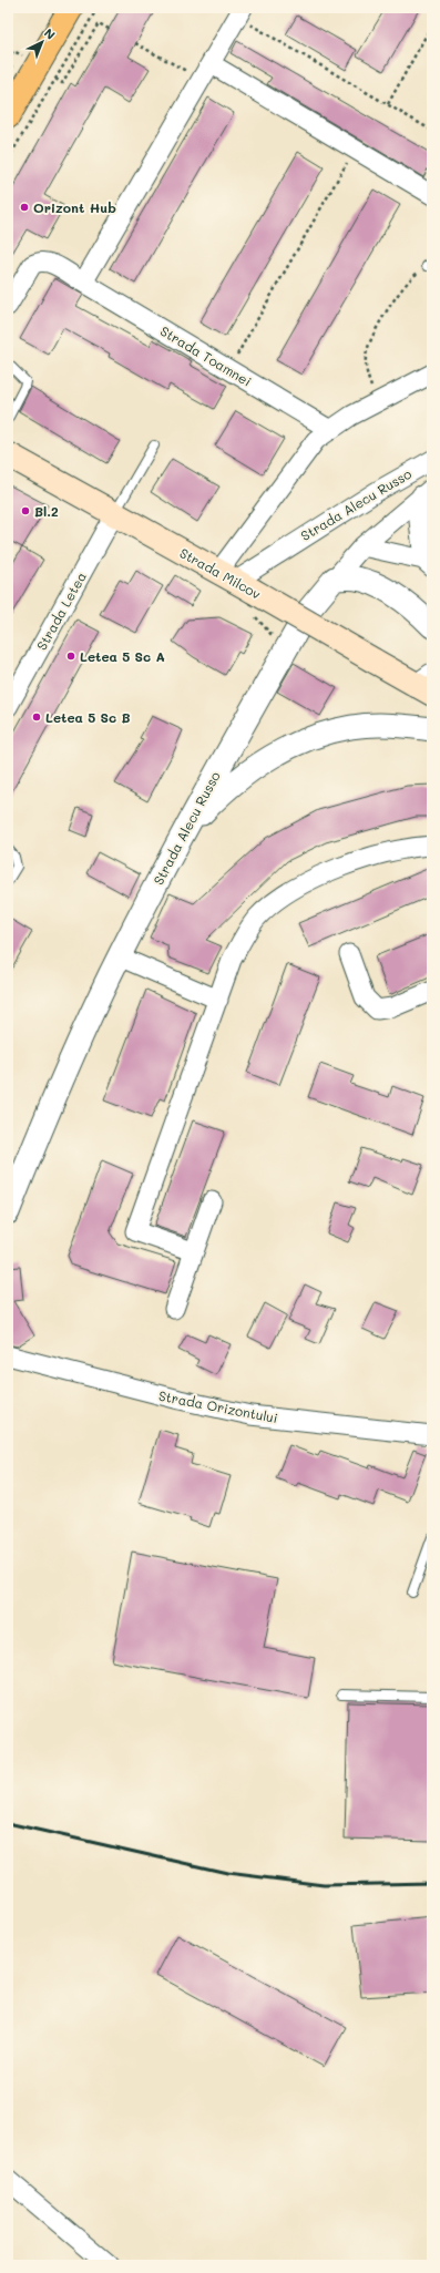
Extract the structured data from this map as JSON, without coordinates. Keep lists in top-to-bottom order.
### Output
{
  "streets": {
    "main road": ["Strada Milcov"],
    "street": [
      "Strada Toamnei",
      "Strada Alecu Russo",
      "Strada Letea",
      "Strada Orizontului"
    ]
  },
  "crossings": [
    ["Strada Alecu Russo", "Strada Milcov"],
    ["Strada Milcov", "Strada Letea"]
  ],
  "places": [
    "Orizont Hub",
    "Bl.2",
    "Letea 5 Sc A",
    "Letea 5 Sc B"
  ],
  "north": "top right"
}
